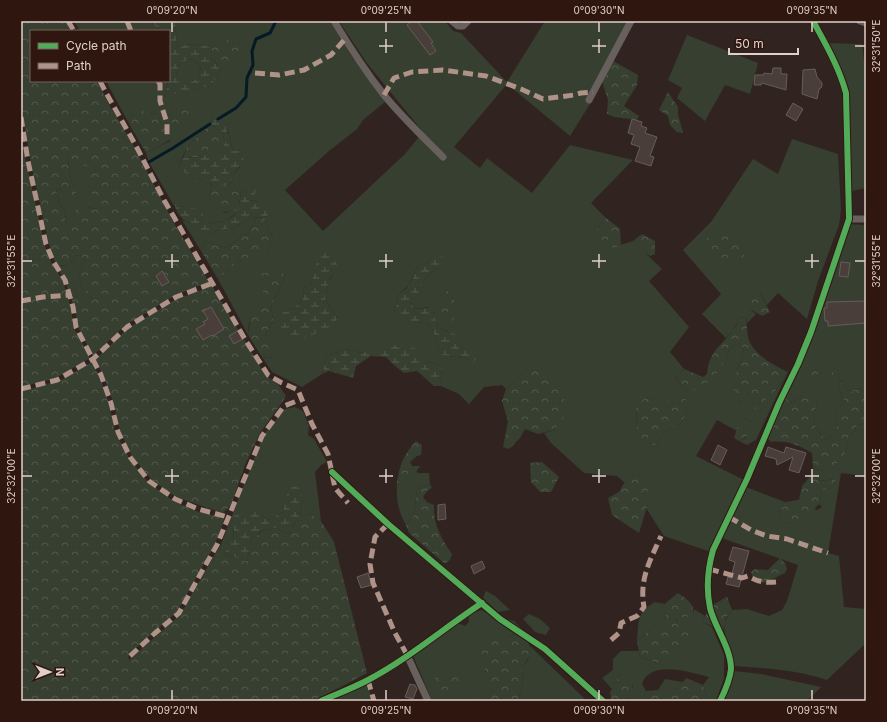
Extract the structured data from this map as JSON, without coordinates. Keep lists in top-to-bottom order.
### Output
{
  "legend": ["Cycle path", "Path"],
  "scale_bar": "50 m",
  "north": "right",
  "coordinates": [
    "0°09'20\"N",
    "0°09'25\"N",
    "0°09'30\"N",
    "0°09'35\"N",
    "32°31'50\"E",
    "32°31'55\"E",
    "32°32'00\"E"
  ]
}
